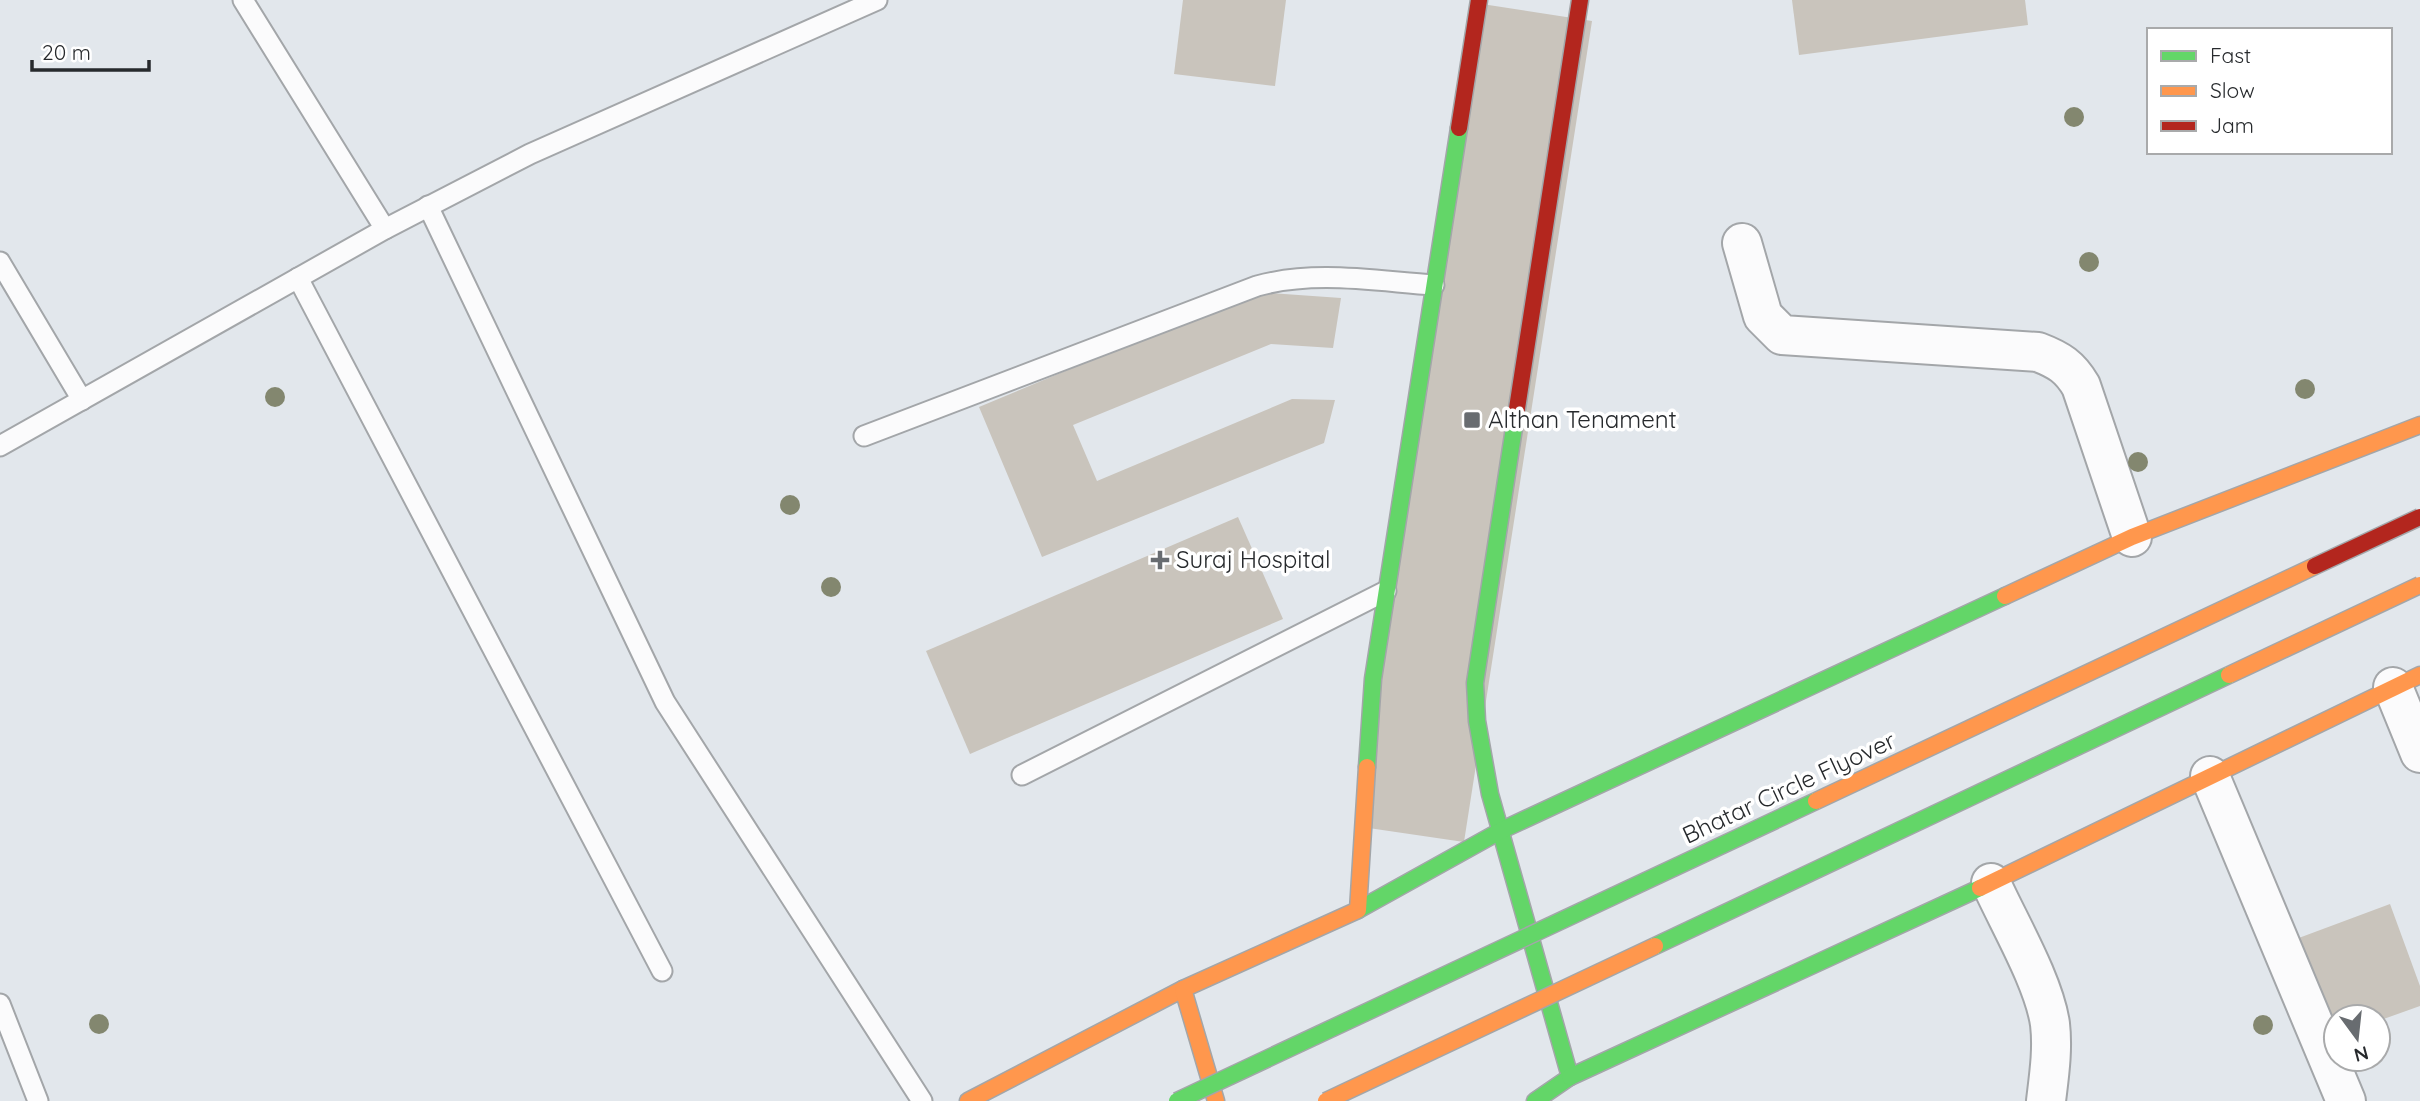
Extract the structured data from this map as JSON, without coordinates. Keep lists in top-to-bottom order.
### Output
{
  "streets": {
    "main road": ["Bhatar Circle Flyover"]
  },
  "places": {
    "transit": ["Althan Tenament"],
    "health": ["Suraj Hospital"]
  },
  "legend": ["Fast", "Slow", "Jam"],
  "scale_bar": "20 m",
  "north": "bottom"
}
